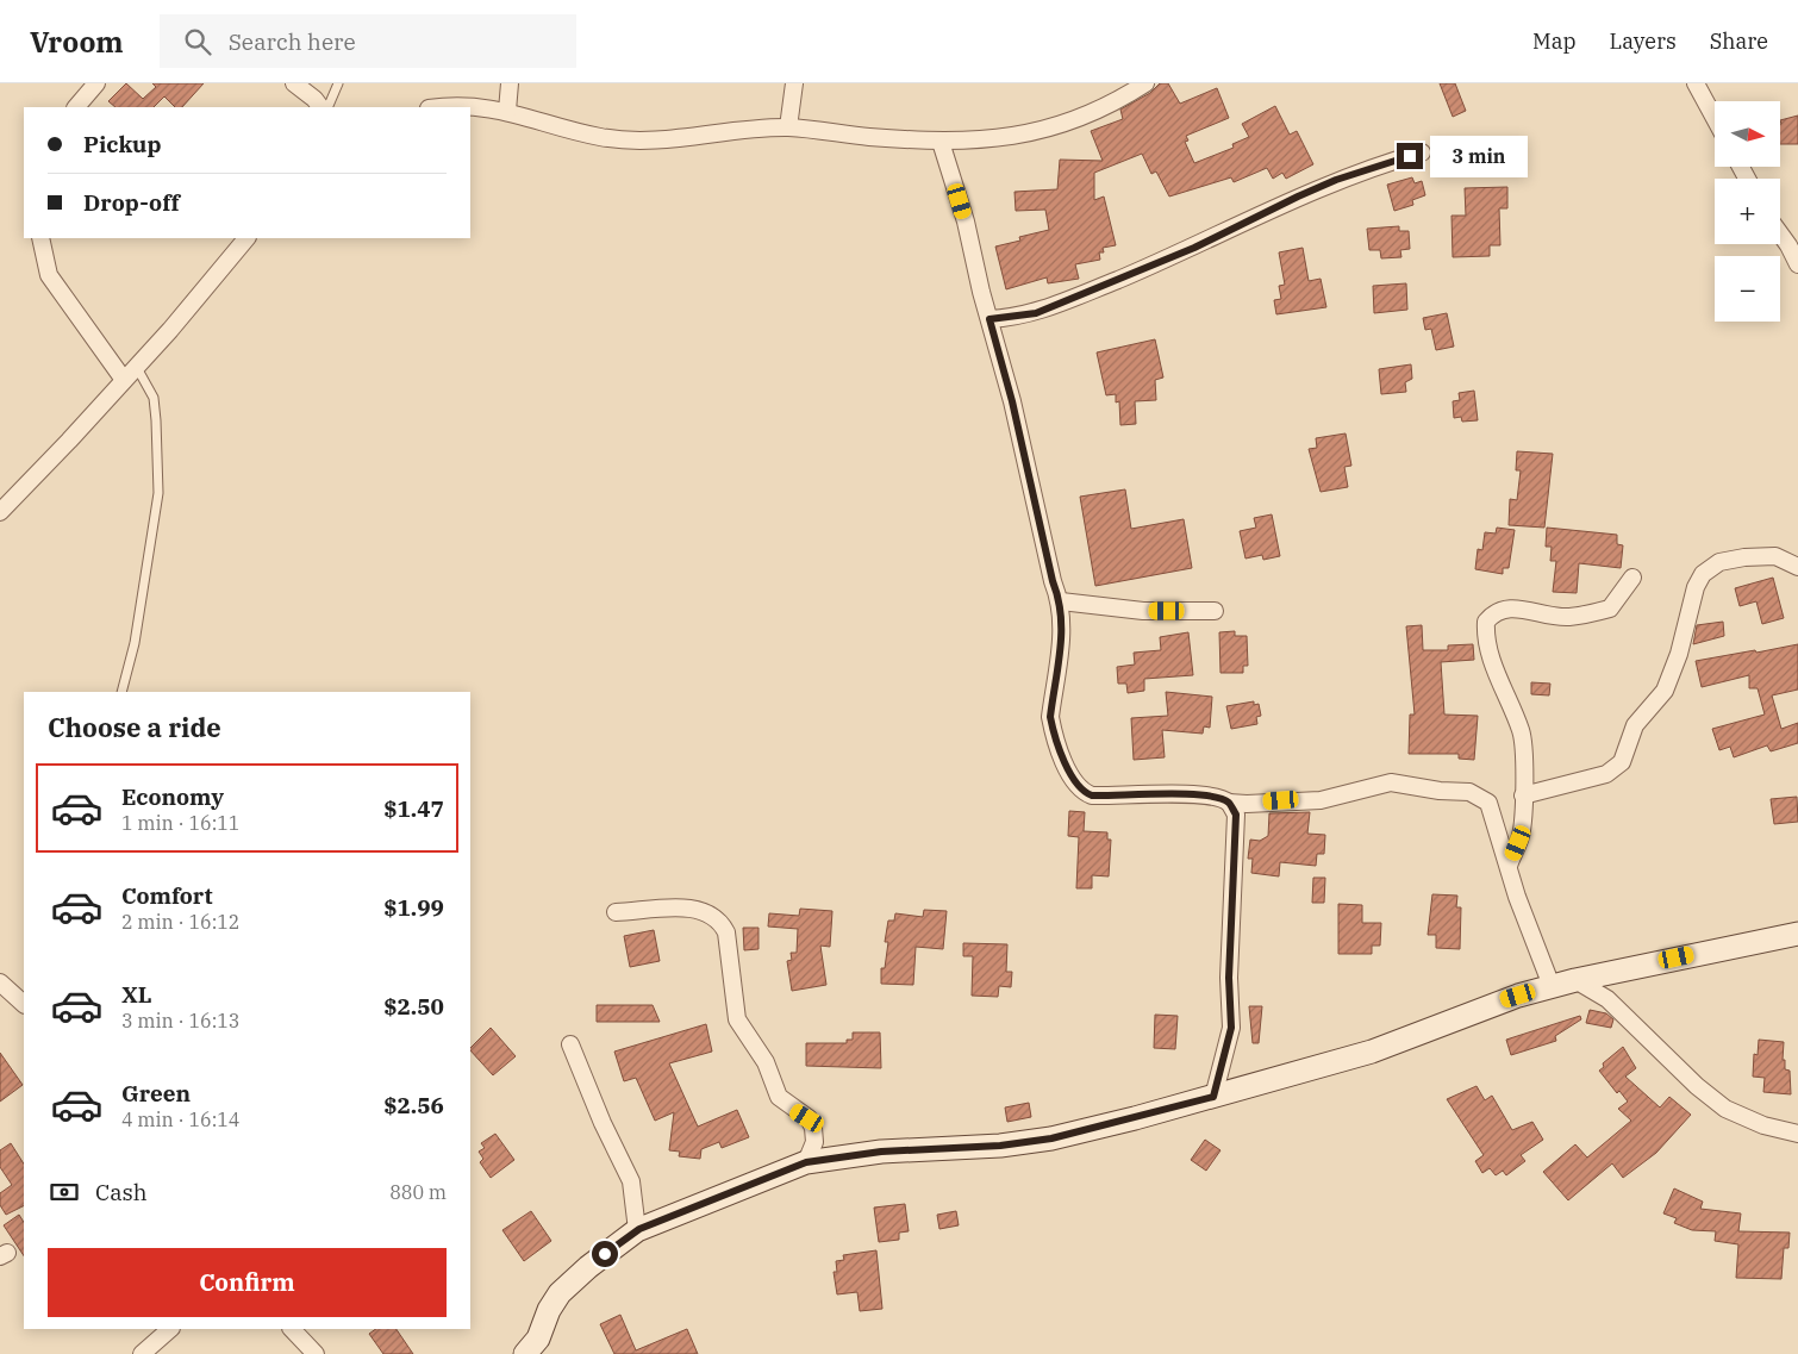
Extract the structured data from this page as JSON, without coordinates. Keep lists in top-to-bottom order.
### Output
{
  "north": "right",
  "page": {
    "header": "Vroom",
    "search": "Search here",
    "nav": ["Map", "Layers", "Share"],
    "map_buttons": ["+", "−"],
    "banner": ["Pickup", "Drop-off"],
    "bubble": "3 min",
    "heading": "Choose a ride",
    "list": [
      {
        "name": "Economy",
        "note": "1 min · 16:11",
        "value": "$1.47"
      },
      {
        "name": "Comfort",
        "note": "2 min · 16:12",
        "value": "$1.99"
      },
      {
        "name": "XL",
        "note": "3 min · 16:13",
        "value": "$2.50"
      },
      {
        "name": "Green",
        "note": "4 min · 16:14",
        "value": "$2.56"
      }
    ],
    "pay": ["Cash", "880 m"],
    "buttons": "Confirm"
  }
}
